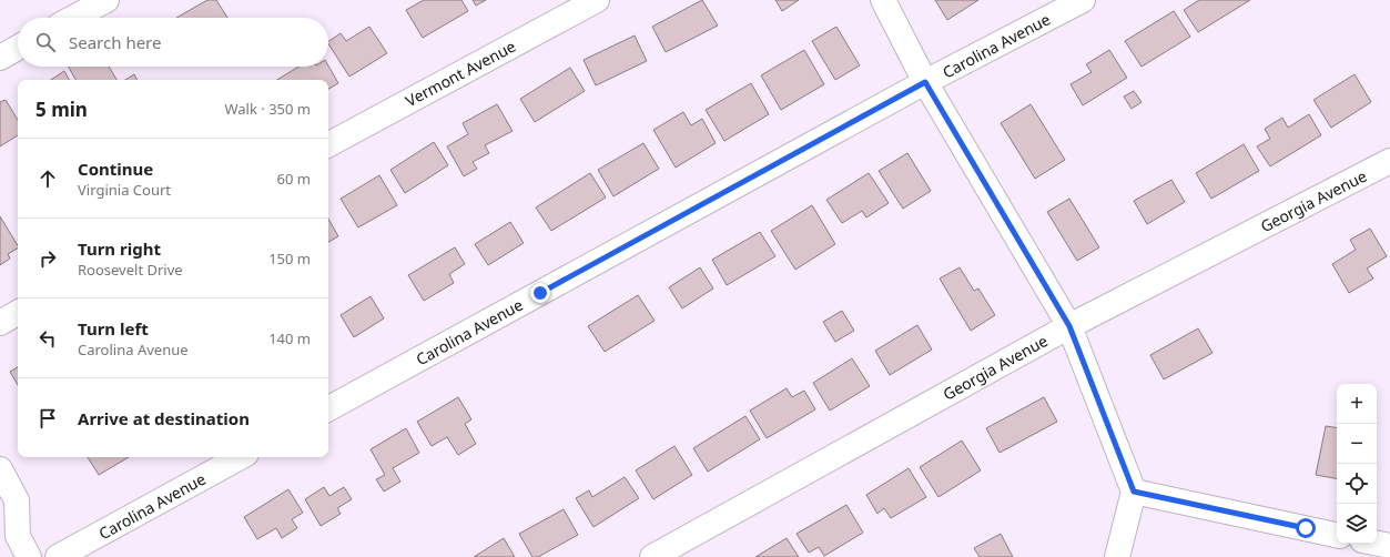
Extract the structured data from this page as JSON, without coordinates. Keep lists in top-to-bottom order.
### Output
{
  "streets": {
    "street": ["Carolina Avenue", "Vermont Avenue", "Georgia Avenue"]
  },
  "page": {
    "search": "Search here",
    "heading": ["5 min", "Walk · 350 m"],
    "list": [
      ["Continue", "Virginia Court", "60 m"],
      ["Turn right", "Roosevelt Drive", "150 m"],
      ["Turn left", "Carolina Avenue", "140 m"],
      "Arrive at destination"
    ],
    "map_buttons": ["+", "−"]
  }
}
